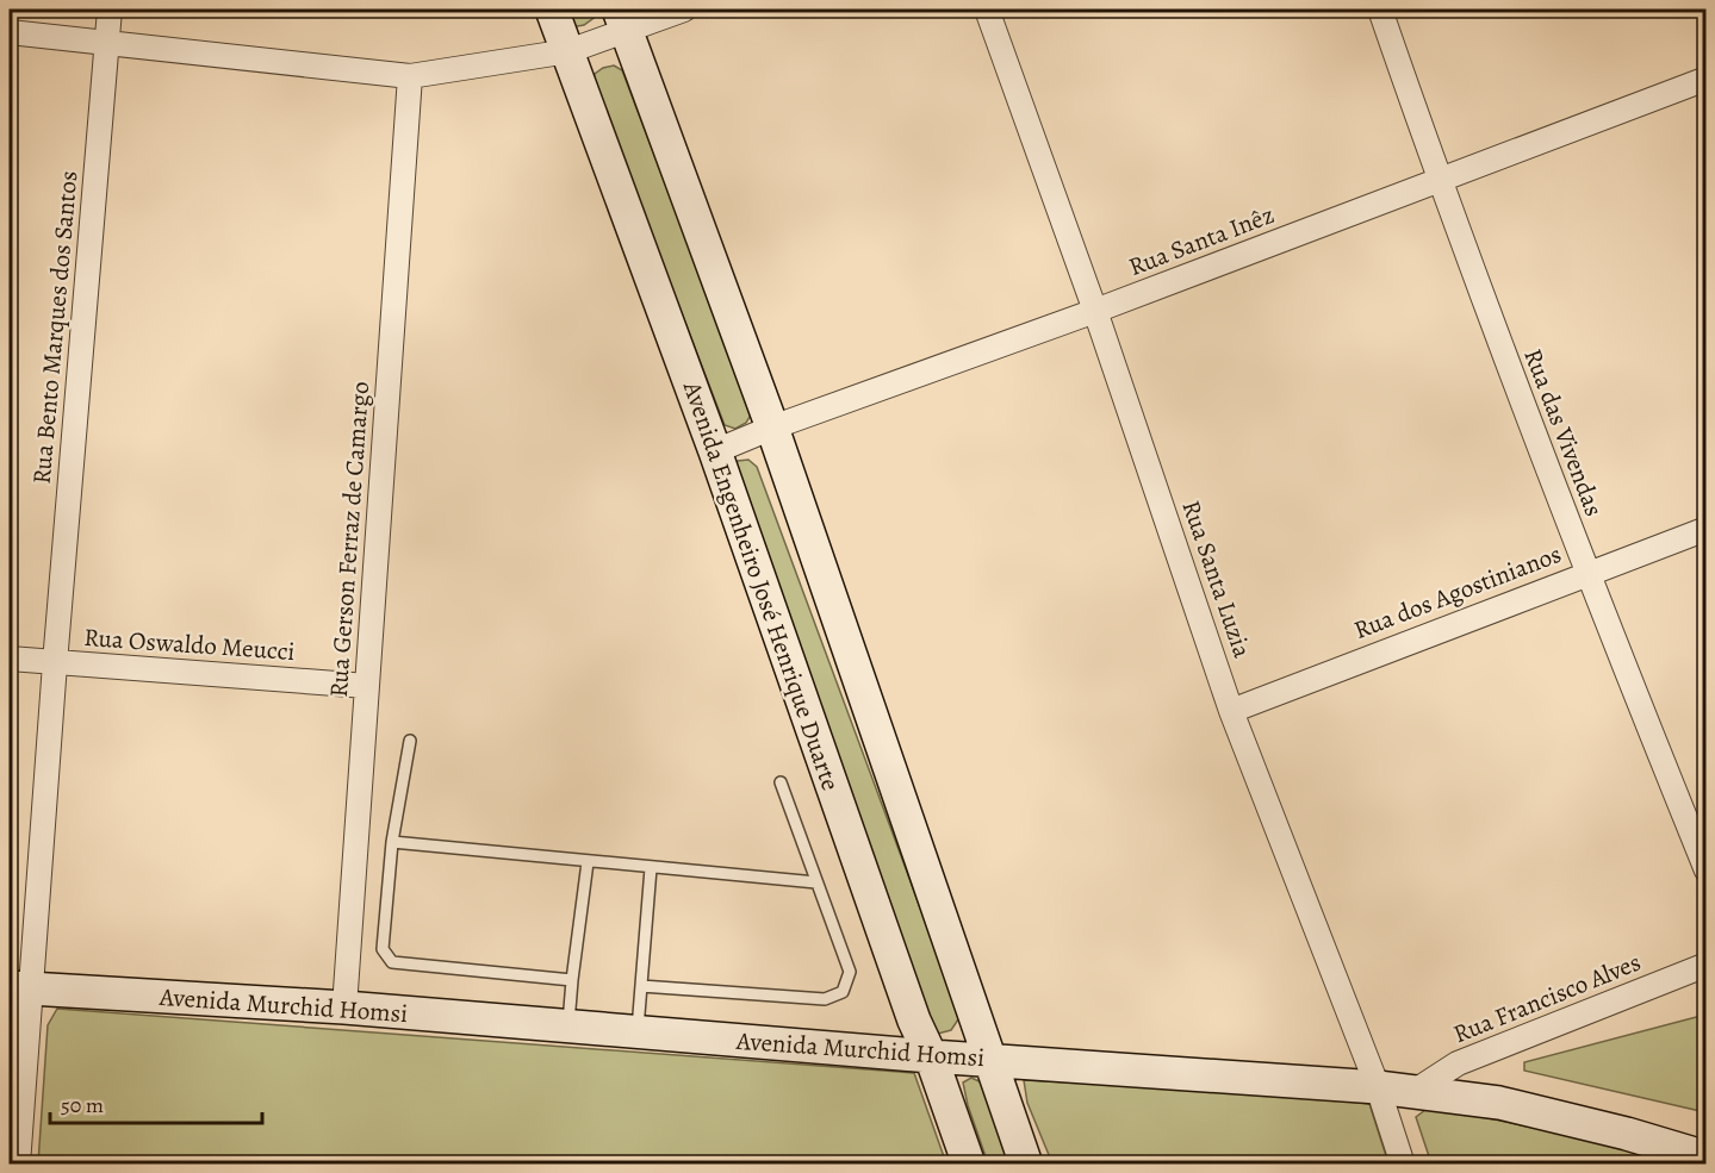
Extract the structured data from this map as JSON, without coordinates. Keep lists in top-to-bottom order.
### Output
{
  "streets": {
    "street": [
      "Rua Santa Inêz",
      "Rua Bento Marques dos Santos",
      "Rua das Vivendas",
      "Rua Gerson Ferraz de Camargo",
      "Rua Santa Luzia",
      "Avenida Engenheiro José Henrique Duarte",
      "Rua dos Agostinianos",
      "Rua Oswaldo Meucci",
      "Rua Francisco Alves",
      "Avenida Murchid Homsi"
    ]
  },
  "crossings": [
    ["Rua Santa Inêz", "Rua das Vivendas"],
    ["Rua Santa Inêz", "Rua Santa Luzia"],
    ["Rua Santa Inêz", "Avenida Engenheiro José Henrique Duarte"],
    ["Rua Bento Marques dos Santos", "Rua Oswaldo Meucci"],
    ["Rua Bento Marques dos Santos", "Avenida Murchid Homsi"],
    ["Rua das Vivendas", "Rua dos Agostinianos"],
    ["Rua Gerson Ferraz de Camargo", "Rua Oswaldo Meucci"],
    ["Rua Gerson Ferraz de Camargo", "Avenida Murchid Homsi"],
    ["Rua Santa Luzia", "Rua dos Agostinianos"],
    ["Rua Santa Luzia", "Avenida Murchid Homsi"],
    ["Avenida Engenheiro José Henrique Duarte", "Avenida Murchid Homsi"],
    ["Rua Francisco Alves", "Avenida Murchid Homsi"]
  ],
  "scale_bar": "50 m"
}
